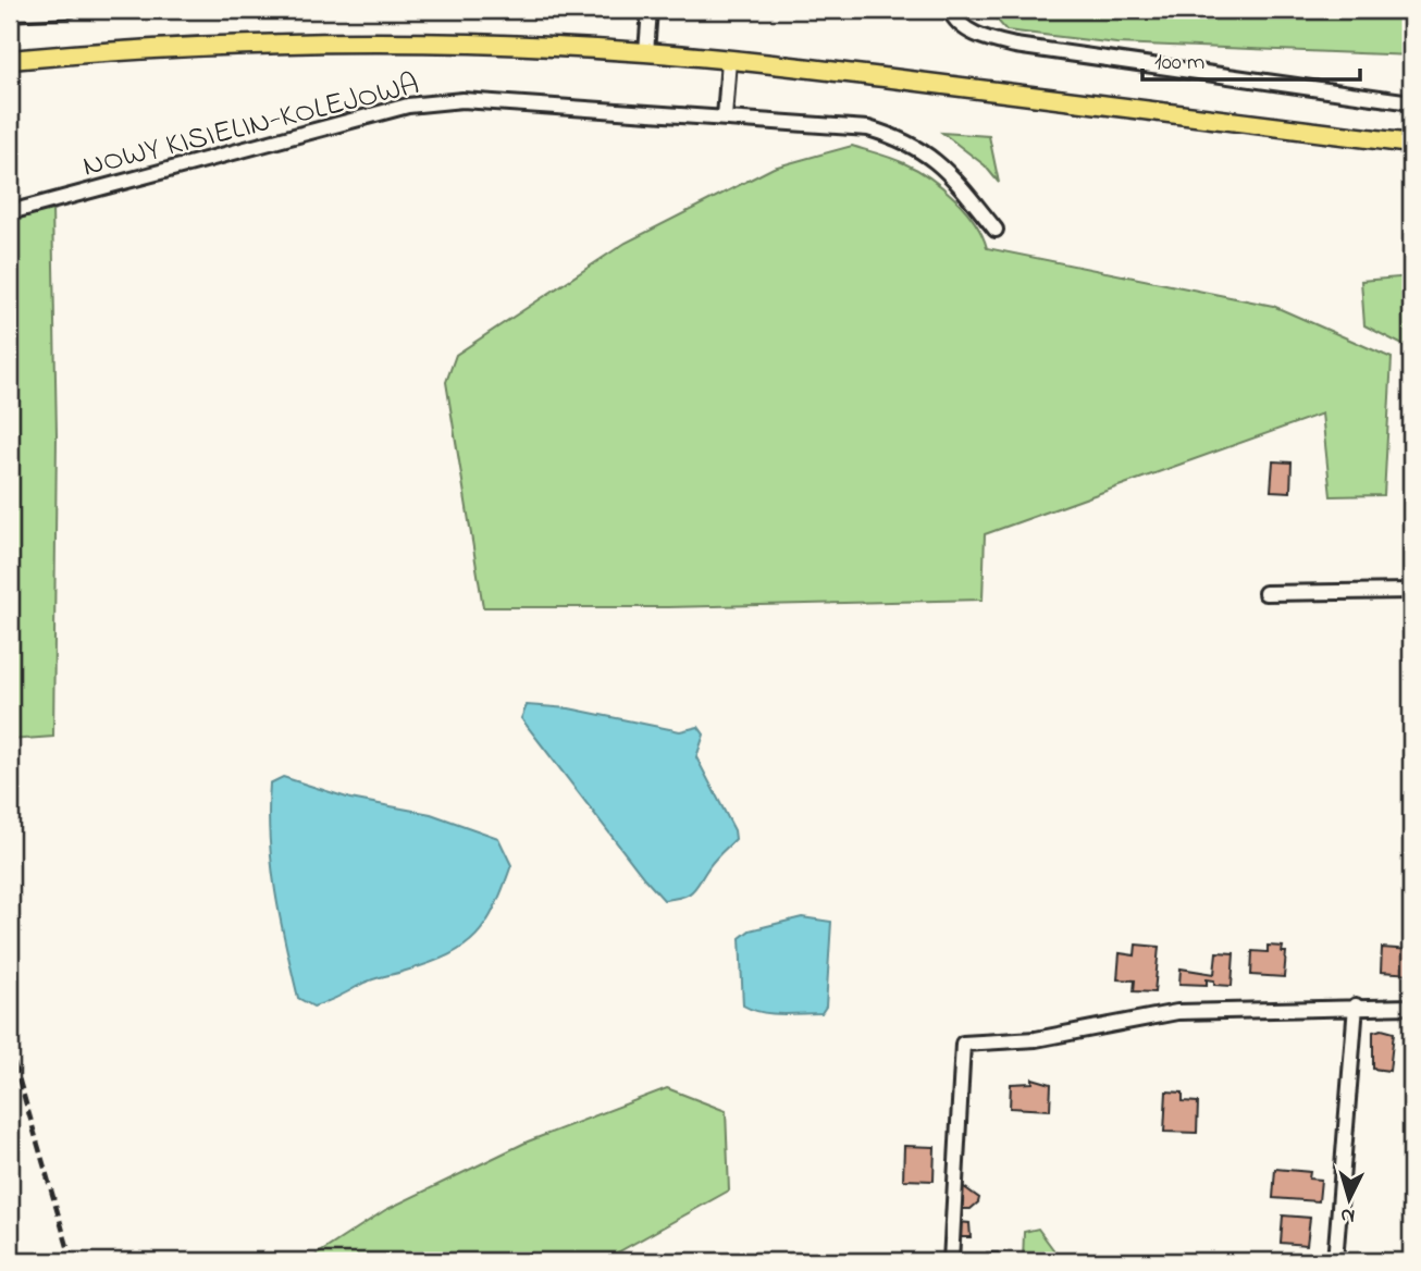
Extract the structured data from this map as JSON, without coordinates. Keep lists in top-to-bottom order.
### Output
{
  "streets": {
    "street": ["NOWY KISIELIN-KOLEJOWA"]
  },
  "scale_bar": "100 m",
  "north": "bottom"
}
